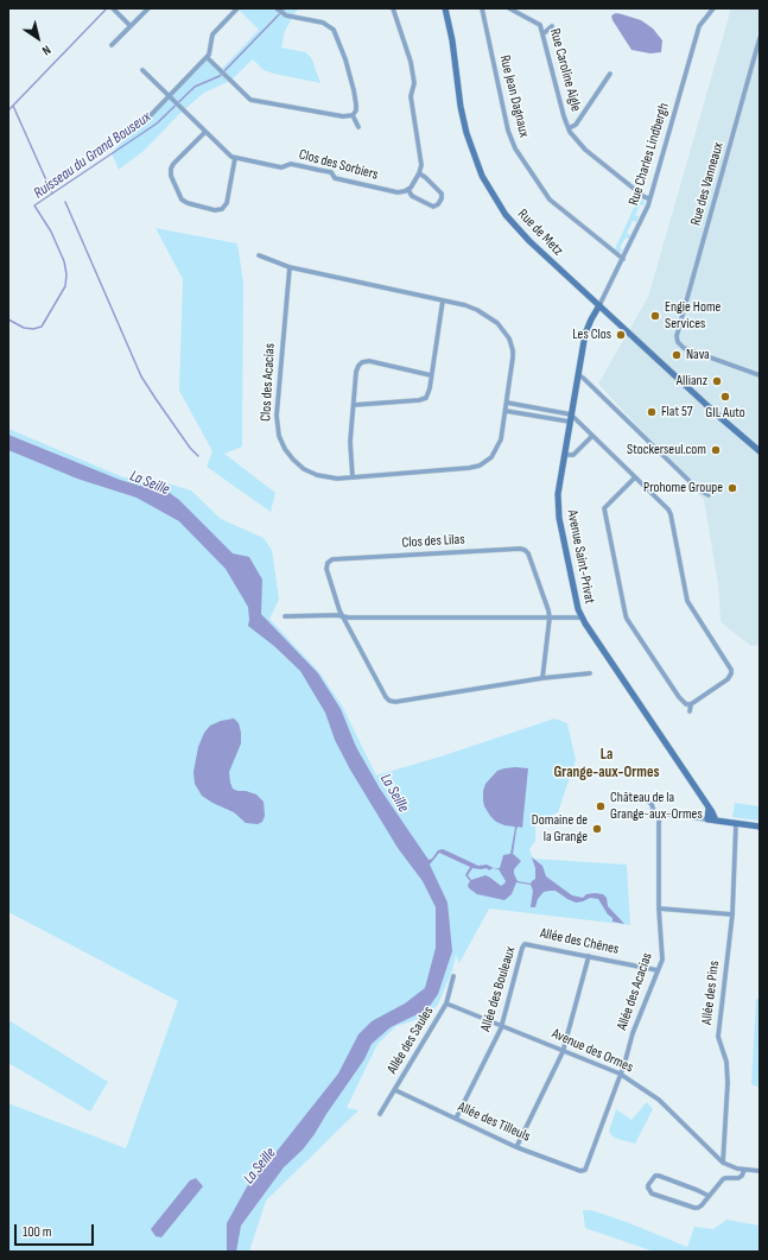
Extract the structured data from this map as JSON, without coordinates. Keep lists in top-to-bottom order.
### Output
{
  "streets": {
    "street": [
      "Rue Caroline Aigle",
      "Rue Jean Dagnaux",
      "Rue Charles Lindbergh",
      "Clos des Sorbiers",
      "Rue des Vanneaux",
      "Rue de Metz",
      "Clos des Acacias",
      "Clos des Lilas",
      "Avenue Saint-Privat",
      "Allée des Chênes",
      "Allée des Bouleaux",
      "Allée des Acacias",
      "Allée des Pins",
      "Allée des Saules",
      "Avenue des Ormes",
      "Allée des Tilleuls"
    ]
  },
  "crossings": [
    ["Rue Caroline Aigle", "Rue Charles Lindbergh"],
    ["Rue Jean Dagnaux", "Rue Charles Lindbergh"],
    ["Rue Charles Lindbergh", "Rue de Metz"],
    ["Rue Charles Lindbergh", "Avenue Saint-Privat"],
    ["Rue de Metz", "Avenue Saint-Privat"],
    ["Allée des Chênes", "Allée des Bouleaux"],
    ["Allée des Chênes", "Allée des Acacias"],
    ["Allée des Bouleaux", "Avenue des Ormes"],
    ["Allée des Bouleaux", "Allée des Tilleuls"],
    ["Allée des Acacias", "Avenue des Ormes"],
    ["Allée des Acacias", "Allée des Tilleuls"],
    ["Allée des Pins", "Avenue des Ormes"],
    ["Allée des Saules", "Avenue des Ormes"],
    ["Allée des Saules", "Allée des Tilleuls"]
  ],
  "districts": ["La Grange-aux-Ormes"],
  "water": ["Ruisseau du Grand Bouseux", "La Seille"],
  "places": [
    "Engie Home Services",
    "Les Clos",
    "Nava",
    "Allianz",
    "GIL Auto",
    "Flat 57",
    "Stockerseul.com",
    "Prohome Groupe",
    "Château de la Grange-aux-Ormes",
    "Domaine de la Grange"
  ],
  "scale_bar": "100 m",
  "north": "bottom right"
}
